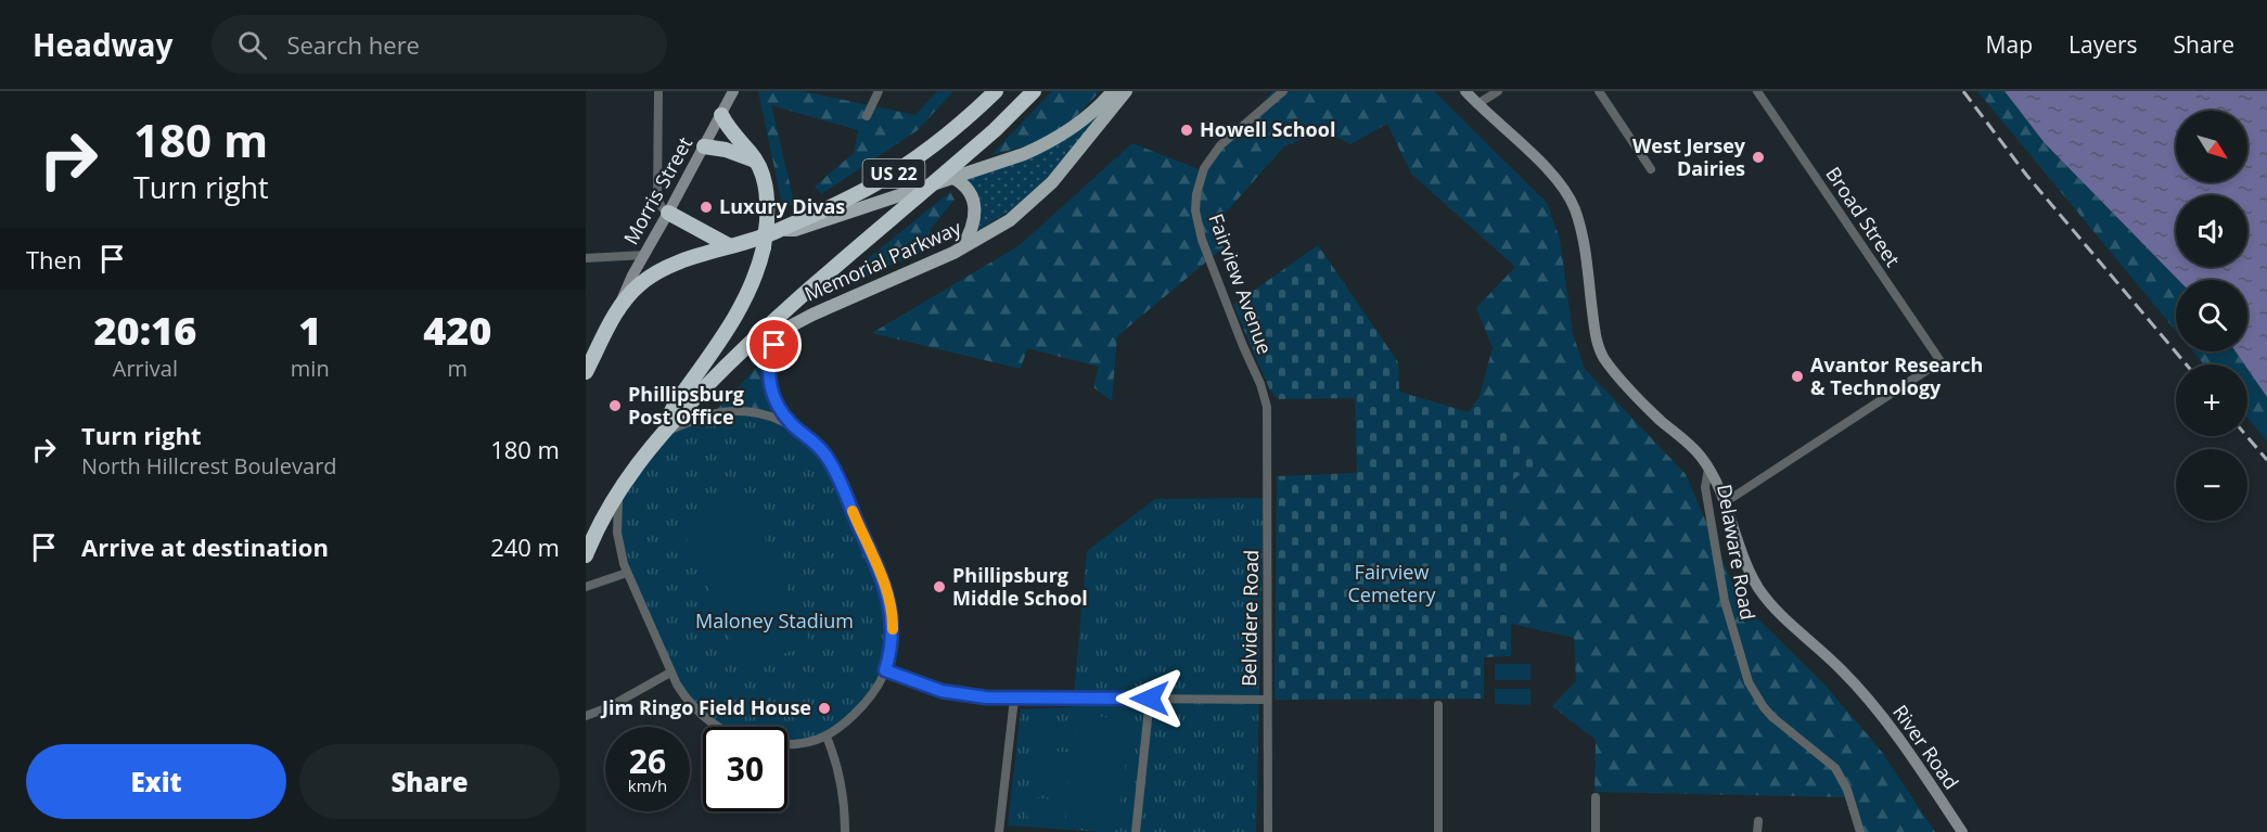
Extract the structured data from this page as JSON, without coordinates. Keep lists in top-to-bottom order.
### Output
{
  "streets": {
    "highway": ["US 22", "Memorial Parkway"],
    "street": [
      "Morris Street",
      "Broad Street",
      "Fairview Avenue",
      "Delaware Road",
      "Belvidere Road",
      "River Road"
    ]
  },
  "crossings": [
    ["US 22", "Morris Street"],
    ["US 22", "Memorial Parkway"],
    ["Broad Street", "River Road"],
    ["Fairview Avenue", "Belvidere Road"],
    ["Delaware Road", "River Road"]
  ],
  "parks": ["Fairview Cemetery", "Maloney Stadium"],
  "places": [
    "Howell School",
    "West Jersey Dairies",
    "Luxury Divas",
    "Avantor Research & Technology",
    "Phillipsburg Post Office",
    "Phillipsburg Middle School",
    "Jim Ringo Field House"
  ],
  "north": "bottom right",
  "page": {
    "header": "Headway",
    "search": "Search here",
    "nav": ["Map", "Layers", "Share"],
    "turn": ["180 m", "Turn right"],
    "map_buttons": ["+", "−"],
    "then": "Then",
    "eta": [
      "20:16",
      "Arrival",
      "1",
      "min",
      "420",
      "m"
    ],
    "list": [
      {
        "name": "Turn right",
        "note": "North Hillcrest Boulevard",
        "value": "180 m"
      },
      {
        "name": "Arrive at destination",
        "value": "240 m"
      }
    ],
    "speed": "26 km/h",
    "limit": "30",
    "buttons": ["Exit", "Share"]
  }
}
